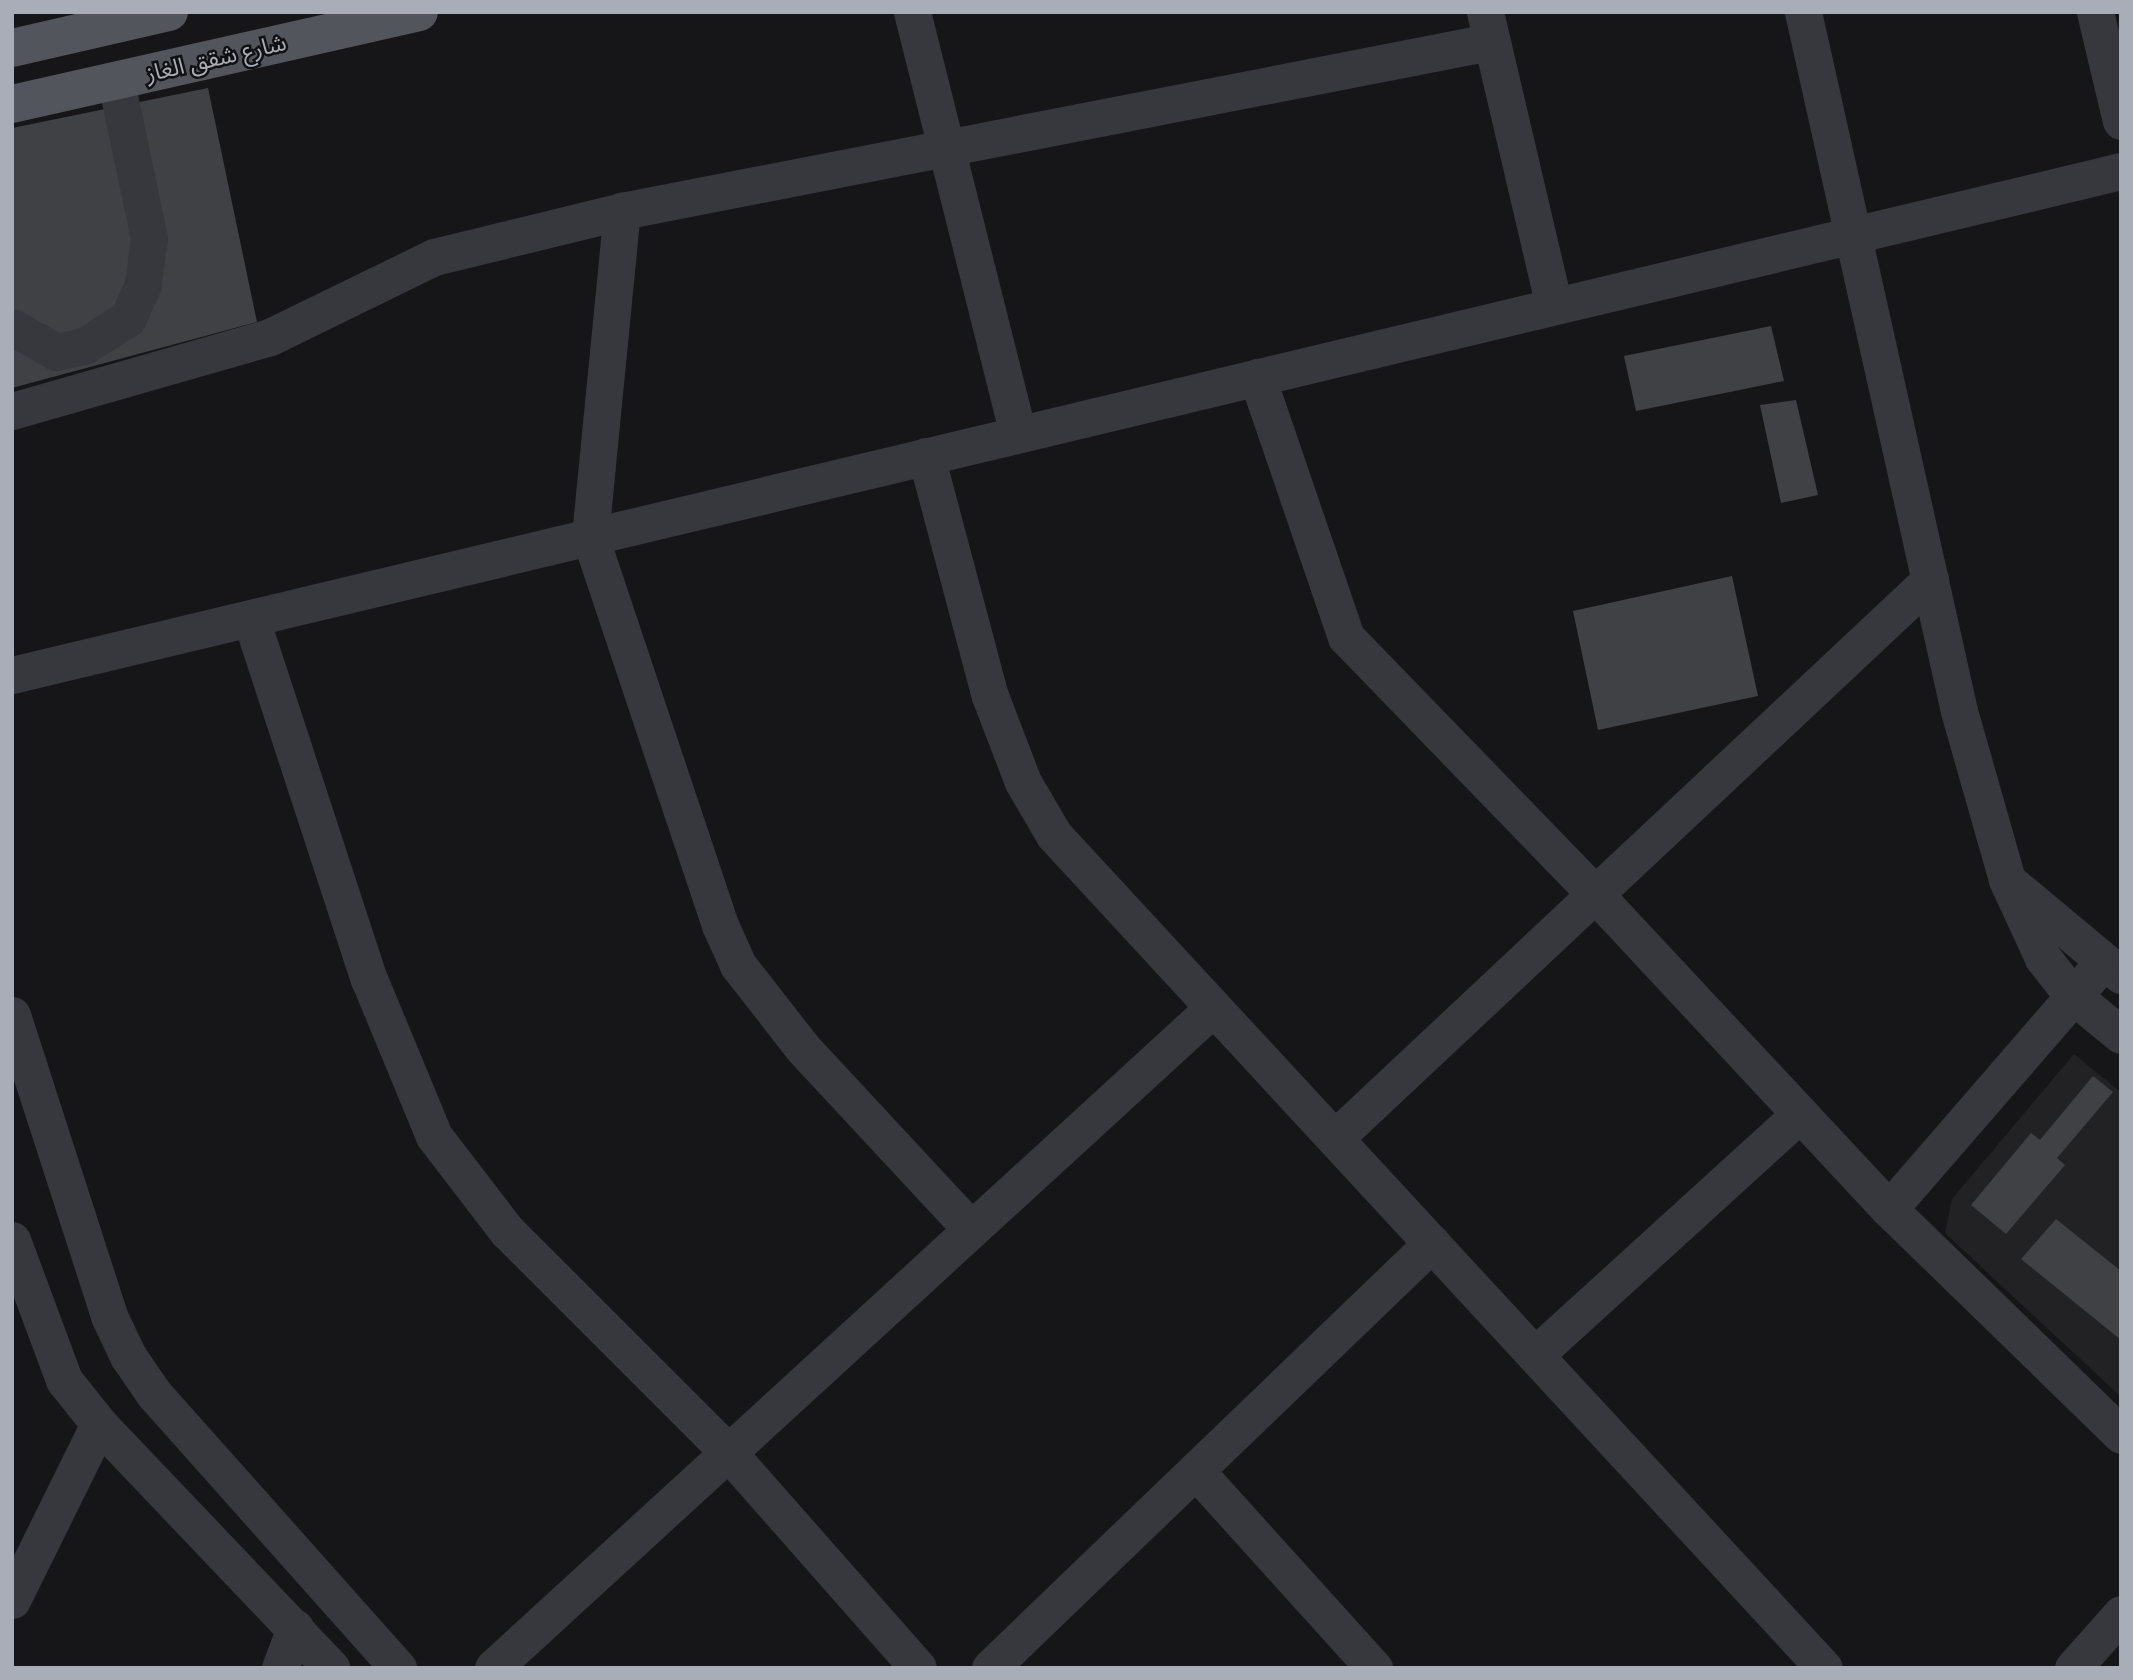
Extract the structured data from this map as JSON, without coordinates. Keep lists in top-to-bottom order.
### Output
{
  "streets": {
    "main road": ["شارع شقق الغاز"]
  }
}
